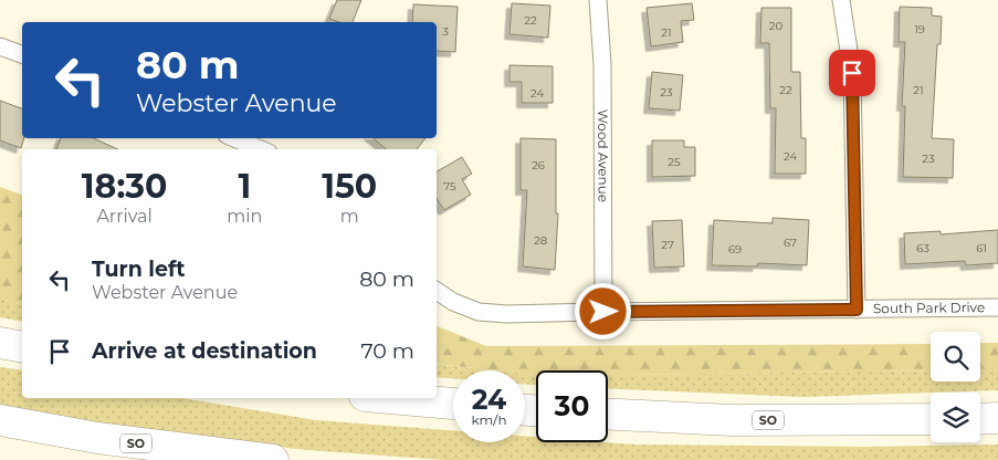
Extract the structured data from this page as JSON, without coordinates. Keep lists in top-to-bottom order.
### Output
{
  "streets": {
    "highway": ["SO"],
    "street": ["Wood Avenue", "South Park Drive"]
  },
  "crossings": [
    ["Wood Avenue", "South Park Drive"]
  ],
  "house_numbers": [
    "22",
    "20",
    "19",
    "3",
    "21",
    "22",
    "21",
    "23",
    "24",
    "24",
    "23",
    "25",
    "26",
    "75",
    "28",
    "67",
    "27",
    "63",
    "61",
    "69"
  ],
  "page": {
    "turn": ["80 m", "Webster Avenue"],
    "eta": [
      "18:30",
      "Arrival",
      "1",
      "min",
      "150",
      "m"
    ],
    "list": [
      {
        "name": "Turn left",
        "note": "Webster Avenue",
        "value": "80 m"
      },
      {
        "name": "Arrive at destination",
        "value": "70 m"
      }
    ],
    "speed": "24 km/h",
    "limit": "30"
  }
}
